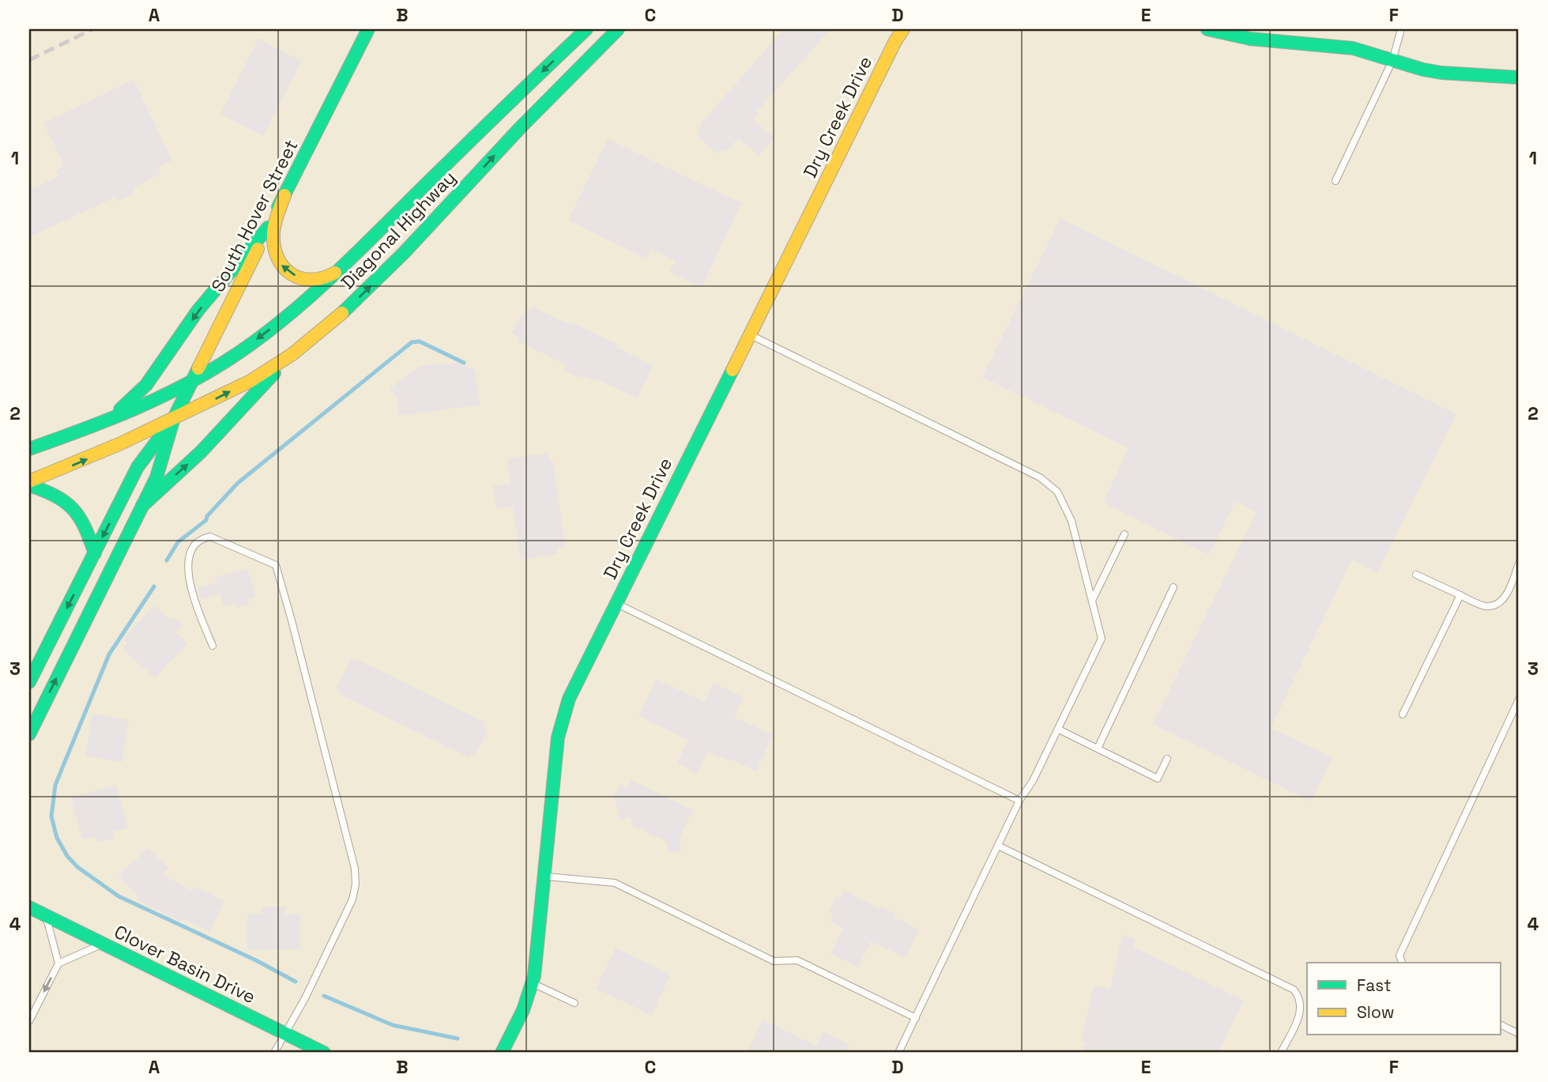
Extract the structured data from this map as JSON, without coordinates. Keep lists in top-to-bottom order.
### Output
{
  "streets": {
    "main road": [
      "Dry Creek Drive",
      "South Hover Street",
      "Diagonal Highway",
      "Clover Basin Drive"
    ]
  },
  "crossings": [
    ["South Hover Street", "Diagonal Highway"]
  ],
  "legend": ["Fast", "Slow"],
  "grid": {
    "columns": [
      "A",
      "B",
      "C",
      "D",
      "E",
      "F"
    ],
    "rows": [
      "1",
      "2",
      "3",
      "4"
    ]
  }
}
